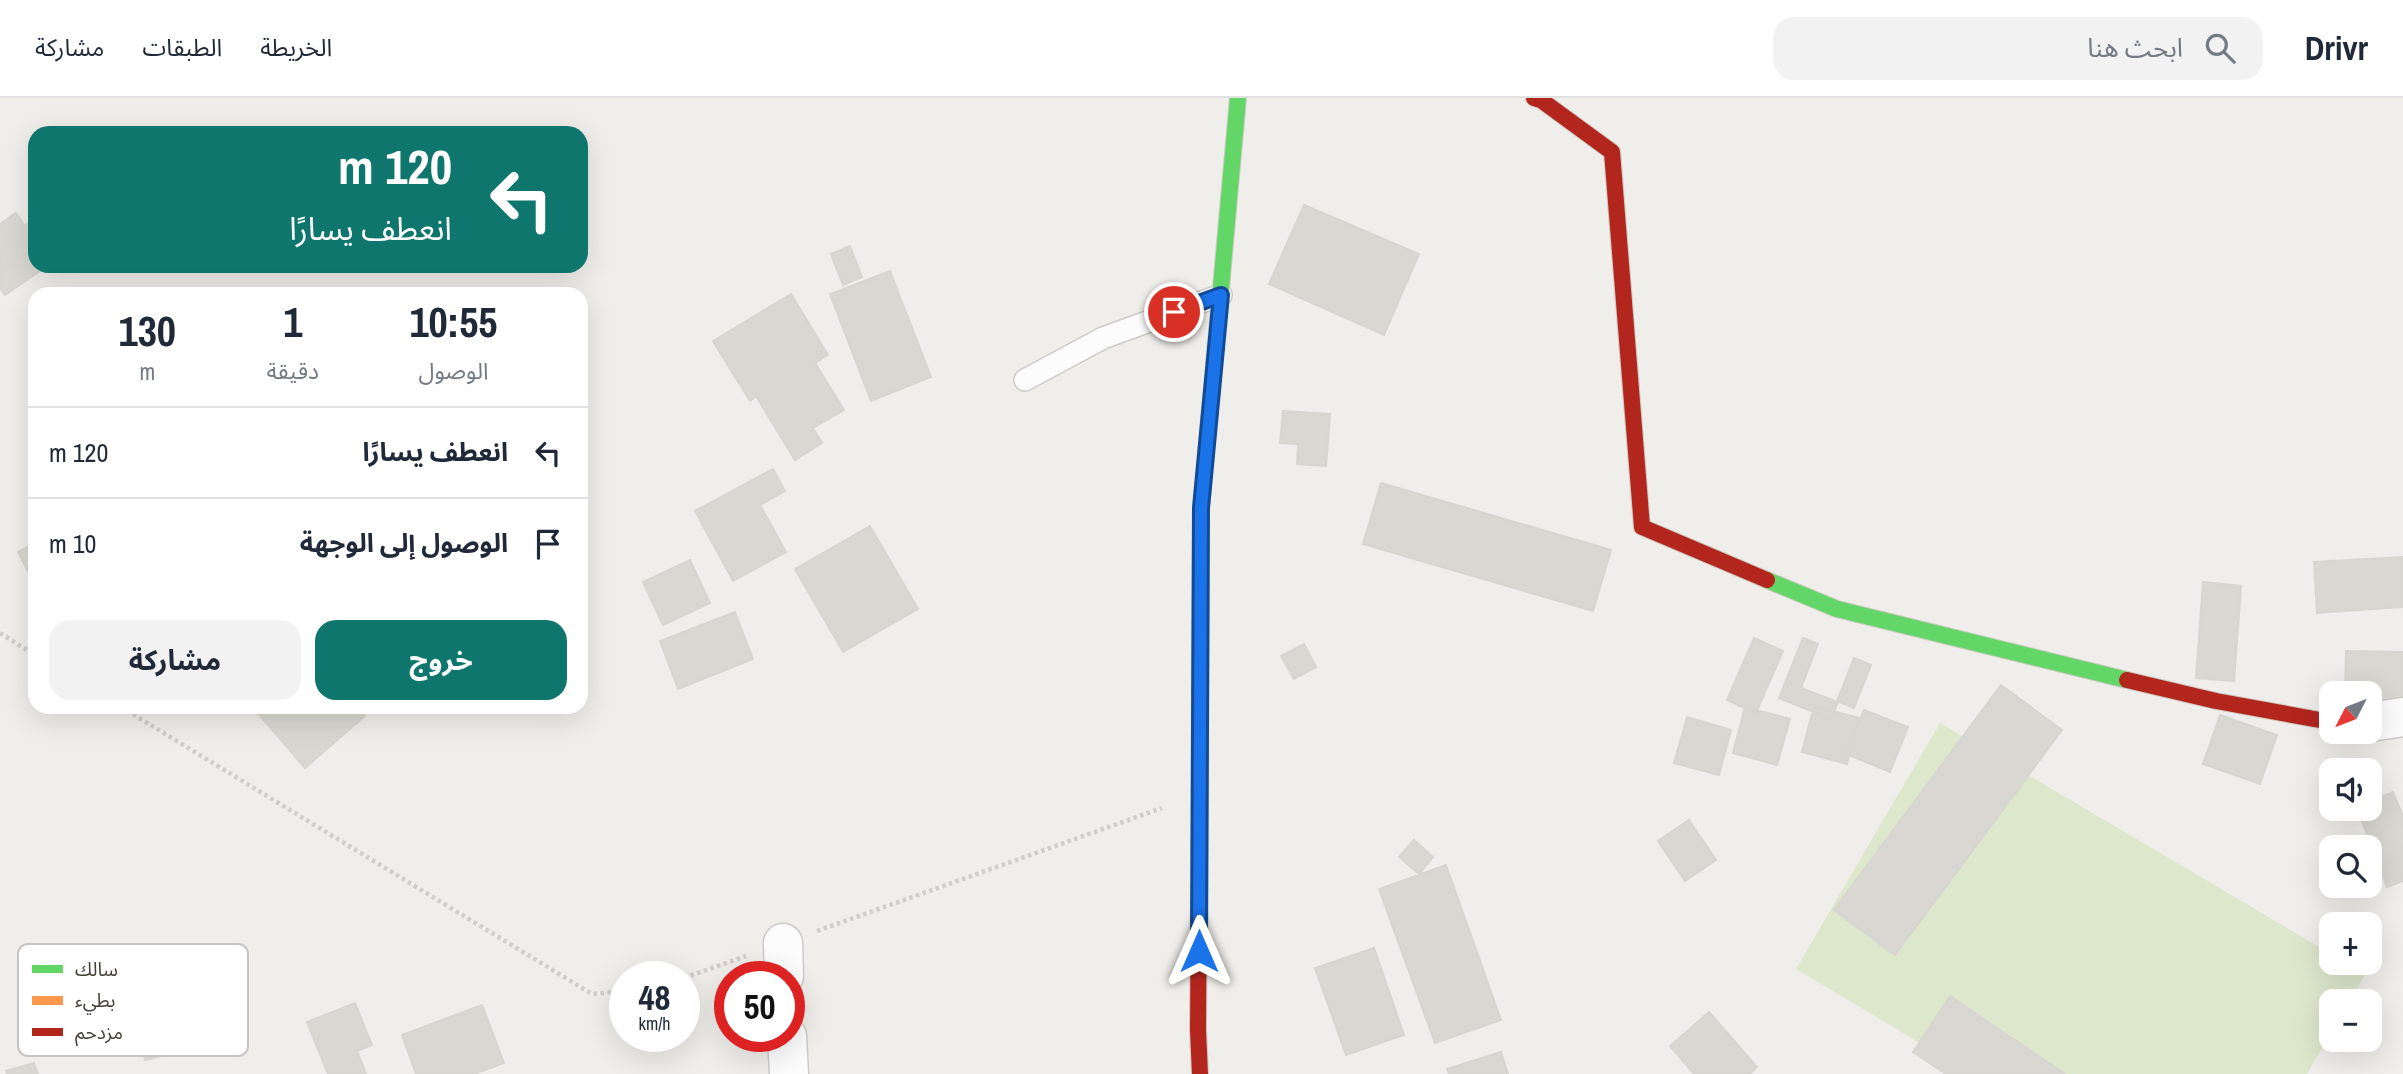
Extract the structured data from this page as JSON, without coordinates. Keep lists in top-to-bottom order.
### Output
{
  "legend": ["سالك", "بطيء", "مزدحم"],
  "north": "bottom left",
  "page": {
    "header": "Drivr",
    "search": "ابحث هنا",
    "nav": ["الخريطة", "الطبقات", "مشاركة"],
    "turn": ["120 m", "انعطف يسارًا"],
    "eta": [
      "10:55",
      "الوصول",
      "1",
      "دقيقة",
      "130",
      "m"
    ],
    "list": [
      {
        "name": "انعطف يسارًا",
        "value": "120 m"
      },
      {
        "name": "الوصول إلى الوجهة",
        "value": "10 m"
      }
    ],
    "buttons": ["خروج", "مشاركة"],
    "map_buttons": ["+", "−"],
    "speed": "48 km/h",
    "limit": "50"
  }
}
